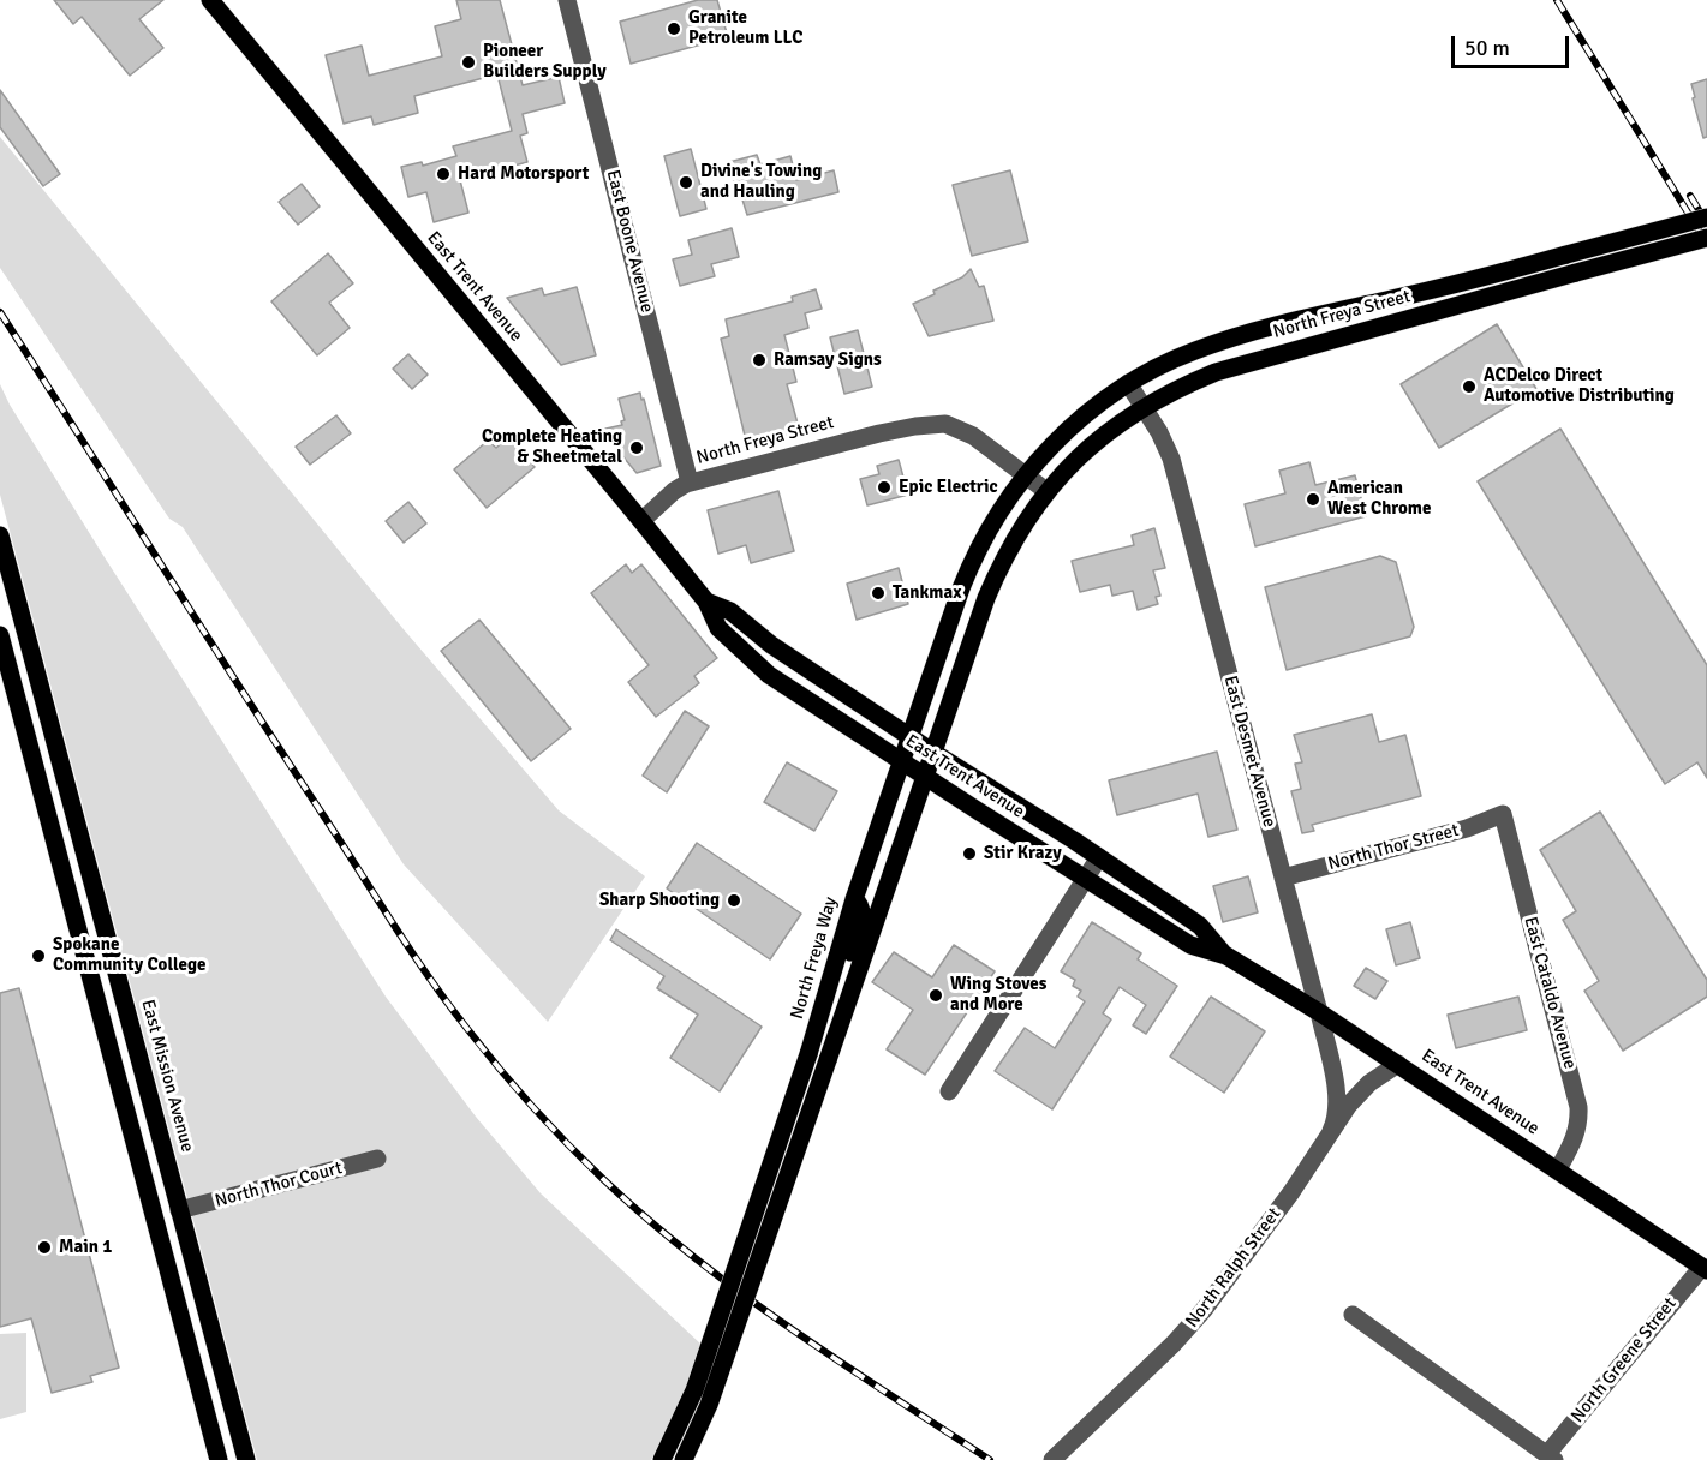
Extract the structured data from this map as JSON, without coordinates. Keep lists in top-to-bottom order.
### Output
{
  "streets": {
    "main road": [
      "East Trent Avenue",
      "North Freya Street",
      "North Freya Way",
      "East Mission Avenue"
    ],
    "street": [
      "East Boone Avenue",
      "East Desmet Avenue",
      "North Thor Street",
      "East Cataldo Avenue",
      "North Thor Court",
      "North Ralph Street",
      "North Greene Street"
    ]
  },
  "crossings": [
    ["East Boone Avenue", "North Freya Street"],
    ["East Trent Avenue", "North Freya Street"],
    ["East Trent Avenue", "East Desmet Avenue"],
    ["East Trent Avenue", "North Freya Way"],
    ["East Trent Avenue", "East Cataldo Avenue"],
    ["East Trent Avenue", "North Ralph Street"],
    ["East Trent Avenue", "North Greene Street"],
    ["North Freya Street", "East Desmet Avenue"],
    ["North Freya Street", "North Freya Way"],
    ["East Desmet Avenue", "North Thor Street"],
    ["East Desmet Avenue", "North Ralph Street"],
    ["North Thor Street", "East Cataldo Avenue"],
    ["East Mission Avenue", "North Thor Court"]
  ],
  "places": [
    "Granite Petroleum LLC",
    "Pioneer Builders Supply",
    "Hard Motorsport",
    "Divine's Towing and Hauling",
    "Ramsay Signs",
    "ACDelco Direct Automotive Distributing",
    "Complete Heating & Sheetmetal",
    "Epic Electric",
    "American West Chrome",
    "Tankmax",
    "Stir Krazy",
    "Sharp Shooting",
    "Spokane Community College",
    "Wing Stoves and More",
    "Main 1"
  ],
  "scale_bar": "50 m"
}
